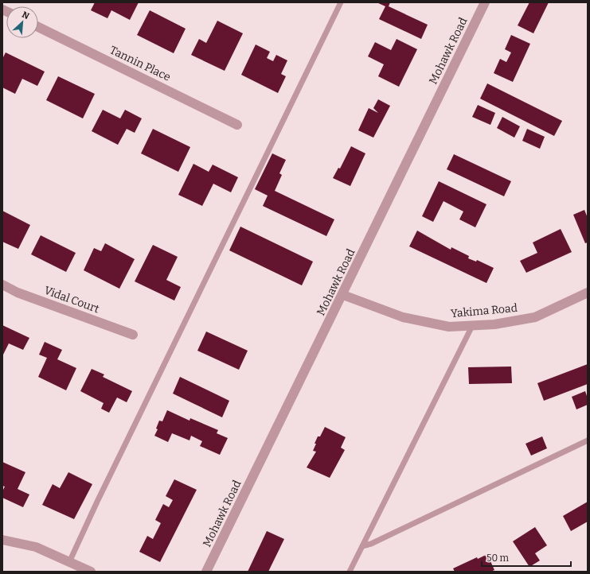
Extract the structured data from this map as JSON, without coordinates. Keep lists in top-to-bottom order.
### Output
{
  "streets": {
    "street": [
      "Mohawk Road",
      "Tannin Place",
      "Vidal Court",
      "Yakima Road"
    ]
  },
  "crossings": [
    ["Mohawk Road", "Yakima Road"]
  ],
  "scale_bar": "50 m",
  "north": "top right"
}
